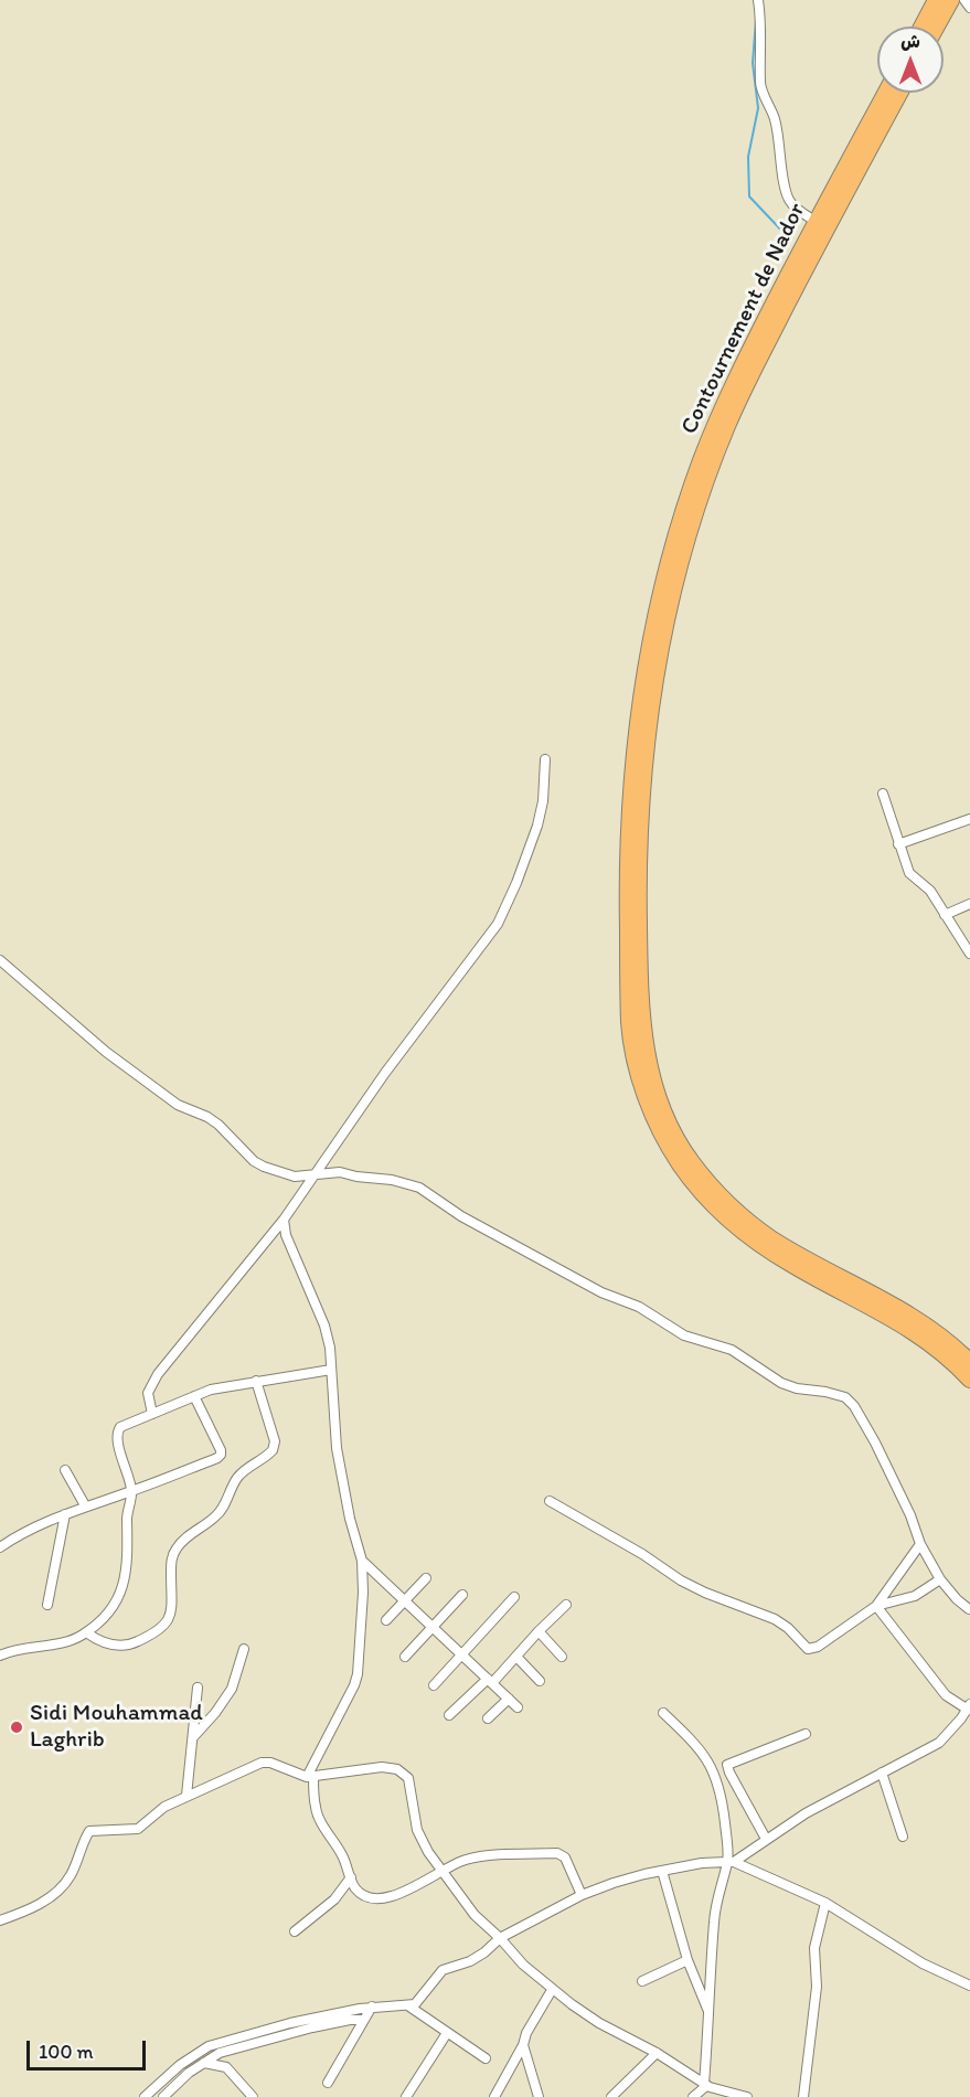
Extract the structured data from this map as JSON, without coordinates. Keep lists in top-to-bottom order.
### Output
{
  "streets": {
    "highway": ["Contournement de Nador"]
  },
  "places": ["Sidi Mouhammad Laghrib"],
  "scale_bar": "100 m",
  "north": "top"
}
